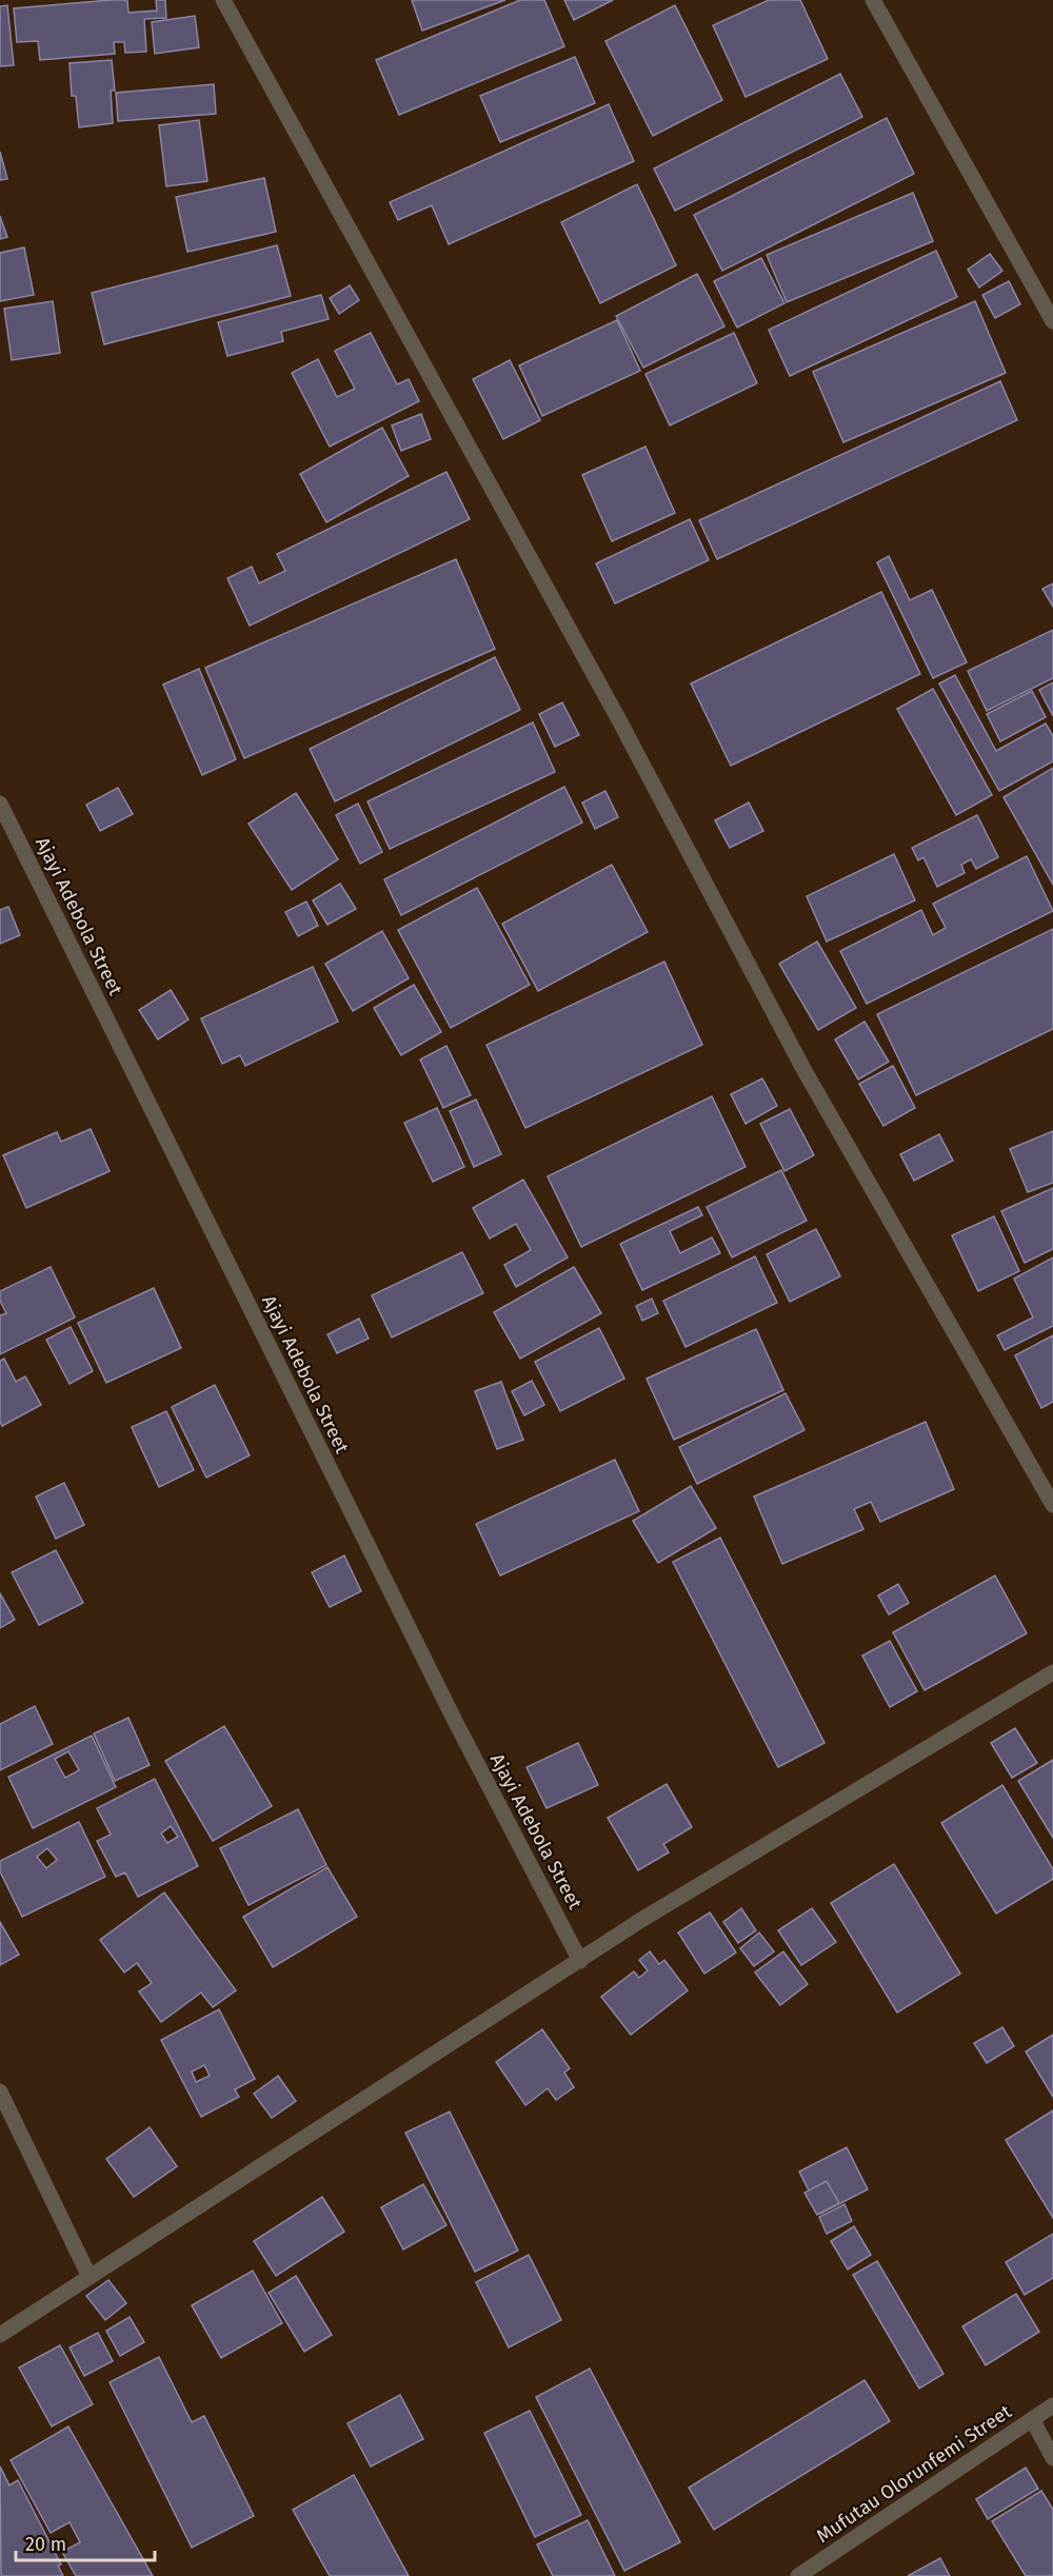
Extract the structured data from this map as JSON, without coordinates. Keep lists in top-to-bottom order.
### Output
{
  "streets": {
    "street": ["Ajayi Adebola Street", "Mufutau Olorunfemi Street"]
  },
  "scale_bar": "20 m"
}
